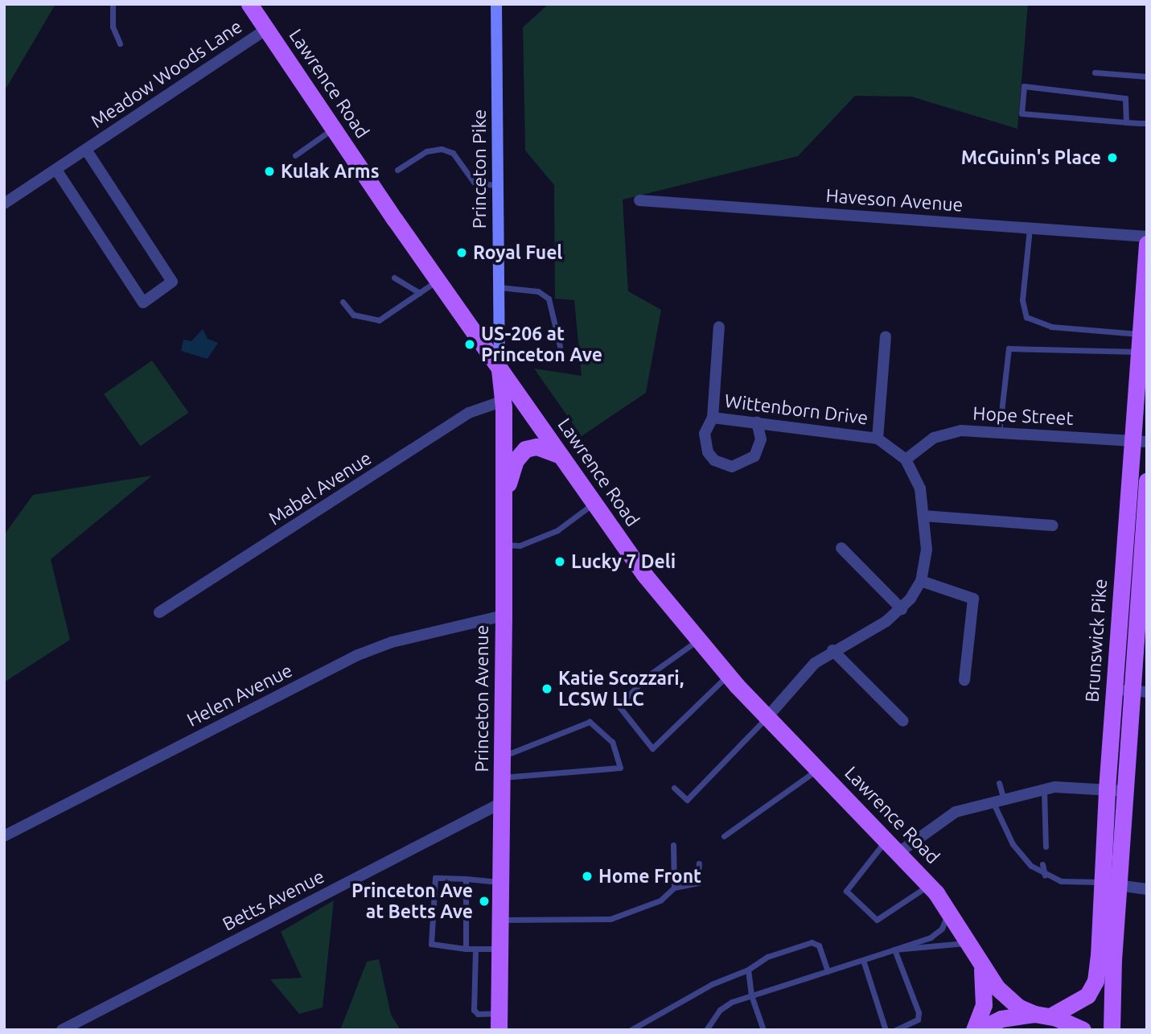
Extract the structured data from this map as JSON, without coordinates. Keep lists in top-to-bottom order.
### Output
{
  "streets": {
    "main road": [
      "Lawrence Road",
      "Princeton Pike",
      "Brunswick Pike",
      "Princeton Avenue"
    ],
    "street": [
      "Meadow Woods Lane",
      "Haveson Avenue",
      "Wittenborn Drive",
      "Hope Street",
      "Mabel Avenue",
      "Helen Avenue",
      "Betts Avenue"
    ]
  },
  "crossings": [
    ["Meadow Woods Lane", "Lawrence Road"],
    ["Lawrence Road", "Princeton Pike"],
    ["Lawrence Road", "Wittenborn Drive"],
    ["Lawrence Road", "Brunswick Pike"],
    ["Lawrence Road", "Princeton Avenue"],
    ["Princeton Pike", "Princeton Avenue"],
    ["Wittenborn Drive", "Hope Street"],
    ["Hope Street", "Brunswick Pike"],
    ["Mabel Avenue", "Princeton Avenue"],
    ["Helen Avenue", "Princeton Avenue"],
    ["Princeton Avenue", "Betts Avenue"]
  ],
  "places": [
    "McGuinn's Place",
    "Kulak Arms",
    "Royal Fuel",
    "US-206 at Princeton Ave",
    "Lucky 7 Deli",
    "Katie Scozzari, LCSW LLC",
    "Home Front",
    "Princeton Ave at Betts Ave"
  ]
}
